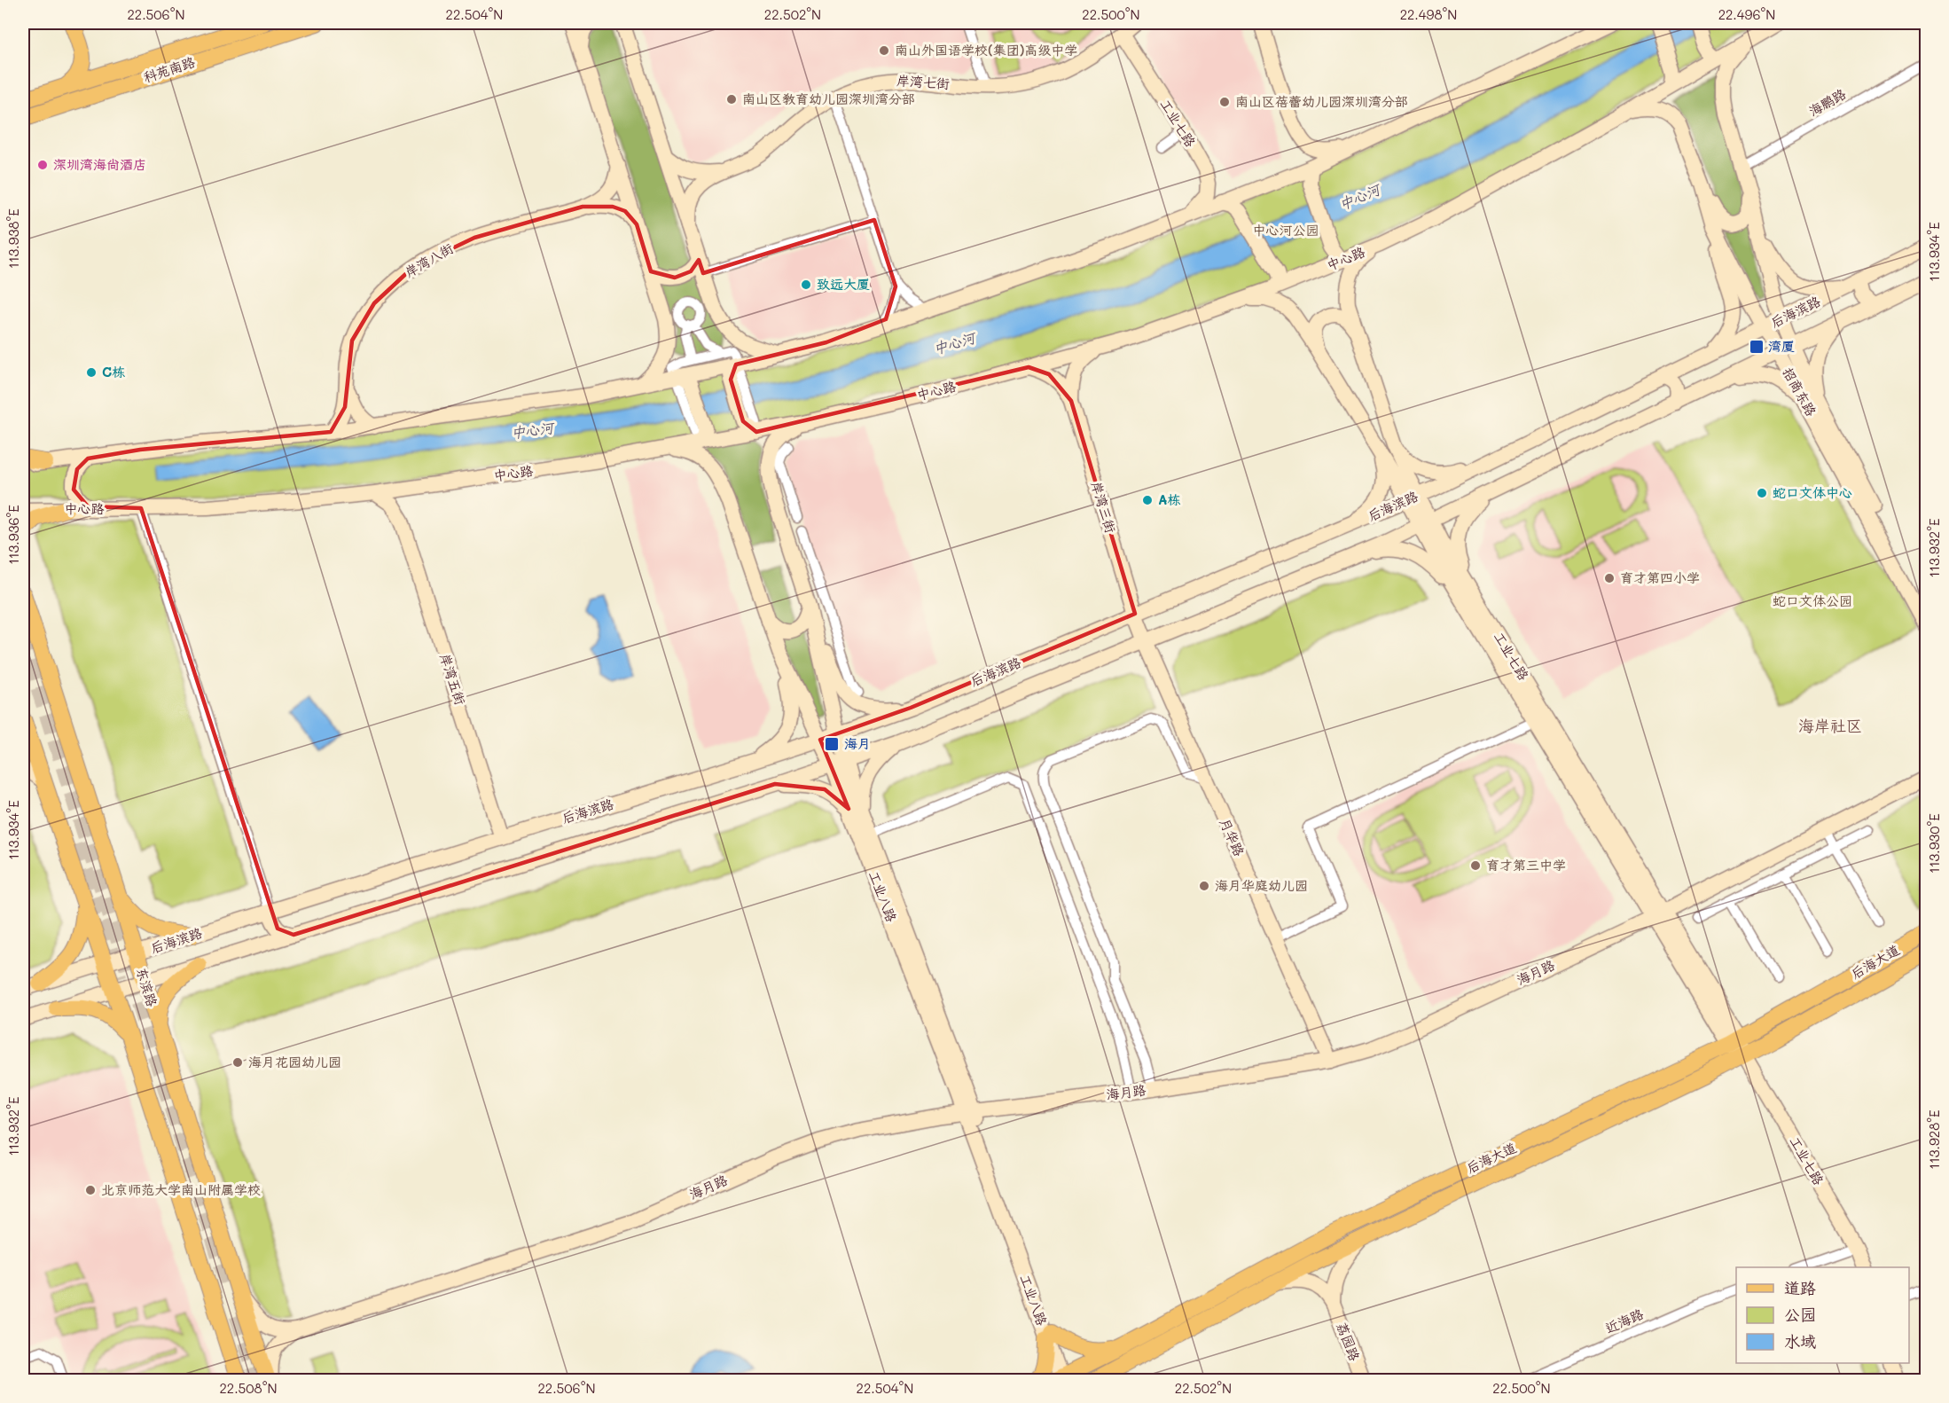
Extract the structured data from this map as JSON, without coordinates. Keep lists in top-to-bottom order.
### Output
{
  "streets": {
    "main road": [
      "科苑南路",
      "岸湾七街",
      "工业七路",
      "中心路",
      "岸湾八街",
      "后海滨路",
      "招商东路",
      "岸湾三街",
      "岸湾五街",
      "月华路",
      "工业八路",
      "后海大道",
      "海月路",
      "东滨路",
      "荔园路"
    ],
    "street": ["海鹏路", "近海路"]
  },
  "crossings": [
    ["岸湾七街", "工业七路"],
    ["海鹏路", "招商东路"],
    ["工业七路", "中心路"],
    ["工业七路", "后海滨路"],
    ["工业七路", "后海大道"],
    ["工业七路", "海月路"],
    ["中心路", "招商东路"],
    ["中心路", "工业八路"],
    ["后海滨路", "招商东路"],
    ["后海滨路", "岸湾三街"],
    ["后海滨路", "岸湾五街"],
    ["后海滨路", "月华路"],
    ["后海滨路", "工业八路"],
    ["后海滨路", "东滨路"],
    ["岸湾三街", "月华路"],
    ["月华路", "海月路"],
    ["工业八路", "后海大道"],
    ["工业八路", "海月路"],
    ["后海大道", "荔园路"]
  ],
  "districts": ["海岸社区"],
  "water": ["中心河"],
  "parks": ["中心河公园", "蛇口文体公园"],
  "places": {
    "other": [
      "南山外国语学校(集团)高级中学",
      "南山区教育幼儿园深圳湾分部",
      "南山区蓓蕾幼儿园深圳湾分部",
      "深圳湾海尚酒店",
      "致远大厦",
      "C栋",
      "蛇口文体中心",
      "A栋",
      "育才第四小学",
      "育才第三中学",
      "海月华庭幼儿园",
      "海月花园幼儿园",
      "北京师范大学南山附属学校"
    ],
    "transit": ["湾厦", "海月"]
  },
  "legend": ["道路", "公园", "水域"],
  "coordinates": [
    "22.506°N",
    "22.504°N",
    "22.502°N",
    "22.500°N",
    "22.498°N",
    "22.496°N",
    "113.938°E",
    "113.934°E",
    "113.936°E",
    "113.932°E",
    "113.930°E",
    "113.928°E",
    "22.508°N"
  ]
}
